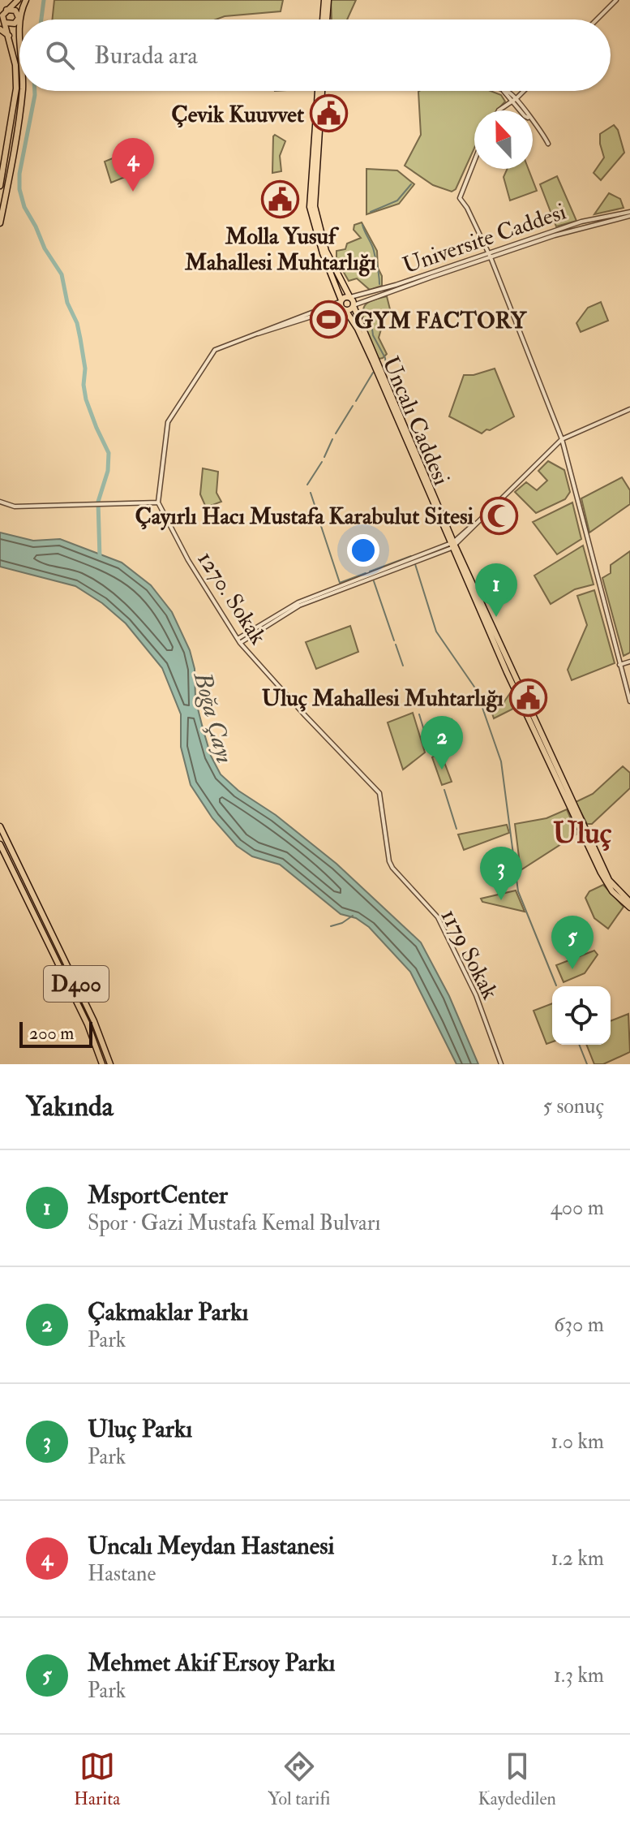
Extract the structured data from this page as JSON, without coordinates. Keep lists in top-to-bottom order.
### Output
{
  "streets": {
    "main road": ["Uncalı Caddesi", "D400"],
    "street": ["Universite Caddesi", "1270. Sokak", "1179 Sokak"]
  },
  "crossings": [
    ["Universite Caddesi", "Uncalı Caddesi"],
    ["1270. Sokak", "1179 Sokak"]
  ],
  "districts": ["Uluç"],
  "water": ["Boğa Çayı"],
  "places": {
    "public building": ["Çevik Kuuvvet", "Molla Yusuf Mahallesi Muhtarlığı", "Uluç Mahallesi Muhtarlığı"],
    "sports": ["GYM FACTORY"],
    "mosque": ["Çayırlı Hacı Mustafa Karabulut Sitesi"]
  },
  "scale_bar": "200 m",
  "north": "top",
  "page": {
    "search": "Burada ara",
    "pins": [
      "4",
      "1",
      "2",
      "3",
      "5"
    ],
    "scale": "200 m",
    "heading": ["Yakında", "5 sonuç"],
    "list": [
      {
        "mark": "1",
        "name": "MsportCenter",
        "note": "Spor · Gazi Mustafa Kemal Bulvarı",
        "value": "400 m"
      },
      {
        "mark": "2",
        "name": "Çakmaklar Parkı",
        "note": "Park",
        "value": "630 m"
      },
      {
        "mark": "3",
        "name": "Uluç Parkı",
        "note": "Park",
        "value": "1.0 km"
      },
      {
        "mark": "4",
        "name": "Uncalı Meydan Hastanesi",
        "note": "Hastane",
        "value": "1.2 km"
      },
      {
        "mark": "5",
        "name": "Mehmet Akif Ersoy Parkı",
        "note": "Park",
        "value": "1.3 km"
      }
    ],
    "nav": ["Harita", "Yol tarifi", "Kaydedilen"]
  }
}
